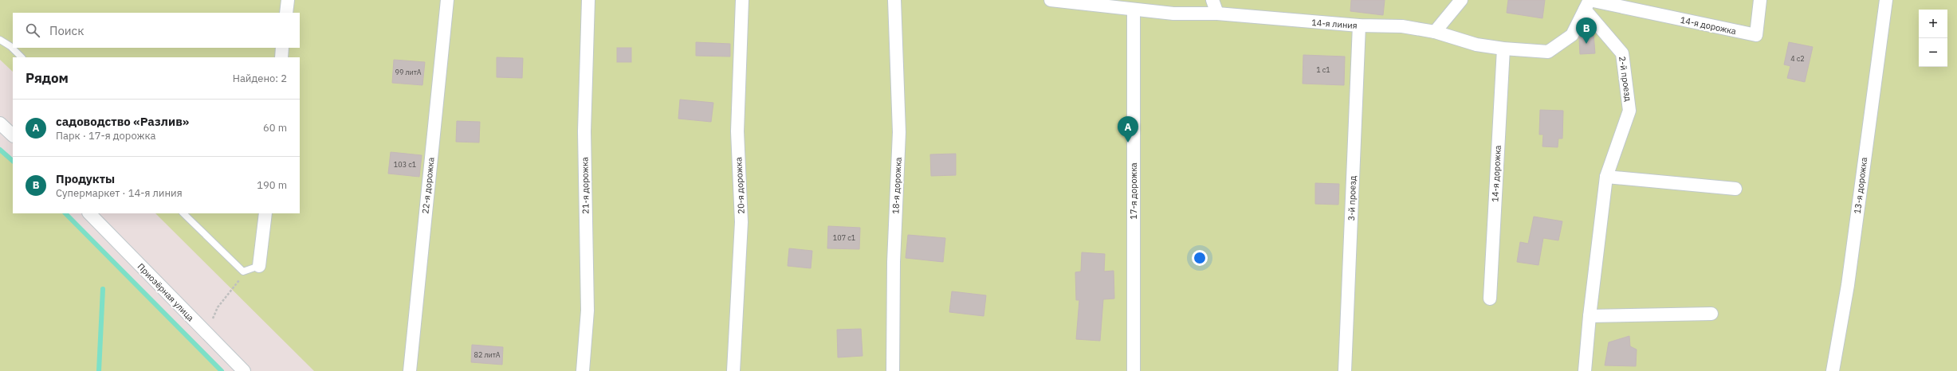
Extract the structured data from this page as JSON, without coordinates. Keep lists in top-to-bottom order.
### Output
{
  "streets": {
    "street": [
      "14-я линия",
      "14-я дорожка",
      "2-й проезд",
      "22-я дорожка",
      "21-я дорожка",
      "20-я дорожка",
      "18-я дорожка",
      "13-я дорожка",
      "17-я дорожка",
      "3-й проезд",
      "Приозёрная улица"
    ]
  },
  "crossings": [
    ["14-я линия", "14-я дорожка"],
    ["14-я линия", "2-й проезд"],
    ["14-я линия", "17-я дорожка"],
    ["14-я линия", "3-й проезд"],
    ["14-я дорожка", "2-й проезд"]
  ],
  "house_numbers": [
    "4 с2",
    "1 с1",
    "99 литА",
    "103 с1",
    "107 с1",
    "82 литА"
  ],
  "page": {
    "map_buttons": ["+", "−"],
    "search": "Поиск",
    "pins": ["B", "A"],
    "heading": ["Рядом", "Найдено: 2"],
    "list": [
      {
        "mark": "A",
        "name": "садоводство «Разлив»",
        "note": "Парк · 17-я дорожка",
        "value": "60 m"
      },
      {
        "mark": "B",
        "name": "Продукты",
        "note": "Супермаркет · 14-я линия",
        "value": "190 m"
      }
    ]
  }
}
